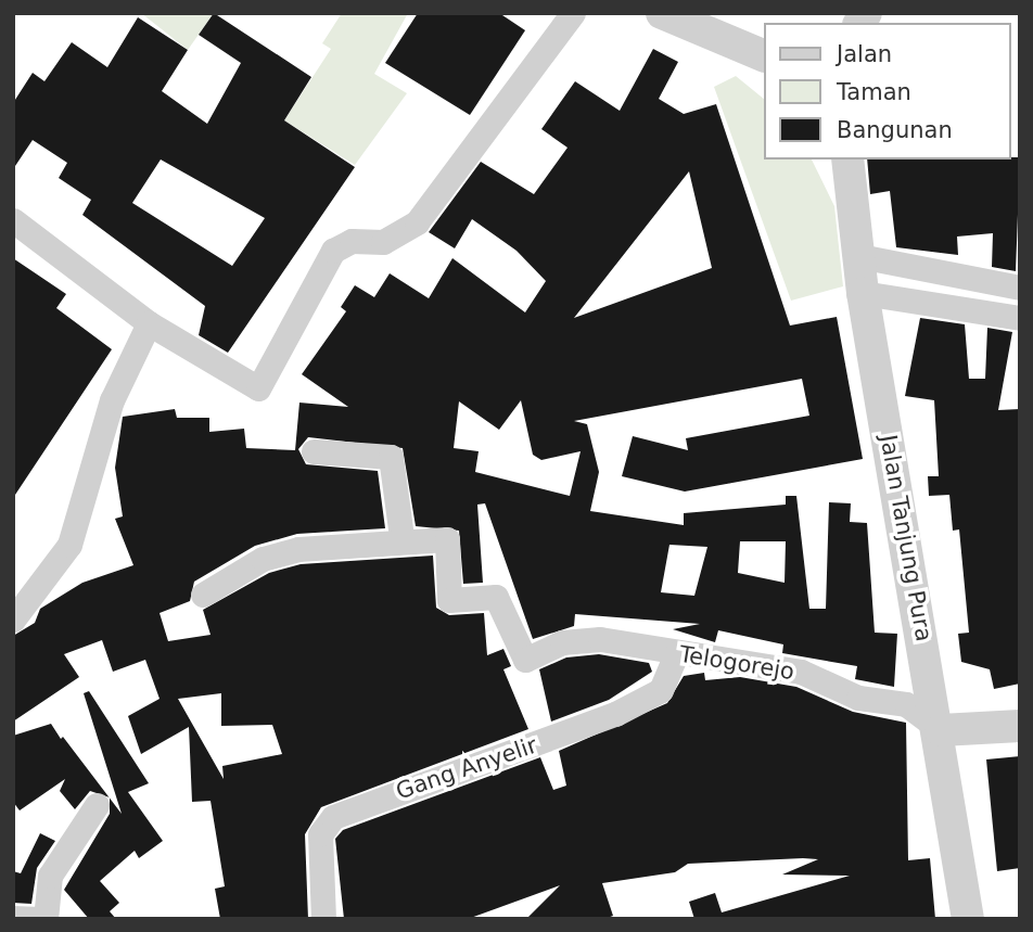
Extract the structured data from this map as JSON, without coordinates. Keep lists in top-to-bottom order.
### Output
{
  "streets": {
    "street": ["Jalan Tanjung Pura", "Telogorejo", "Gang Anyelir"]
  },
  "crossings": [
    ["Jalan Tanjung Pura", "Telogorejo"],
    ["Telogorejo", "Gang Anyelir"]
  ],
  "legend": ["Jalan", "Taman", "Bangunan"]
}
